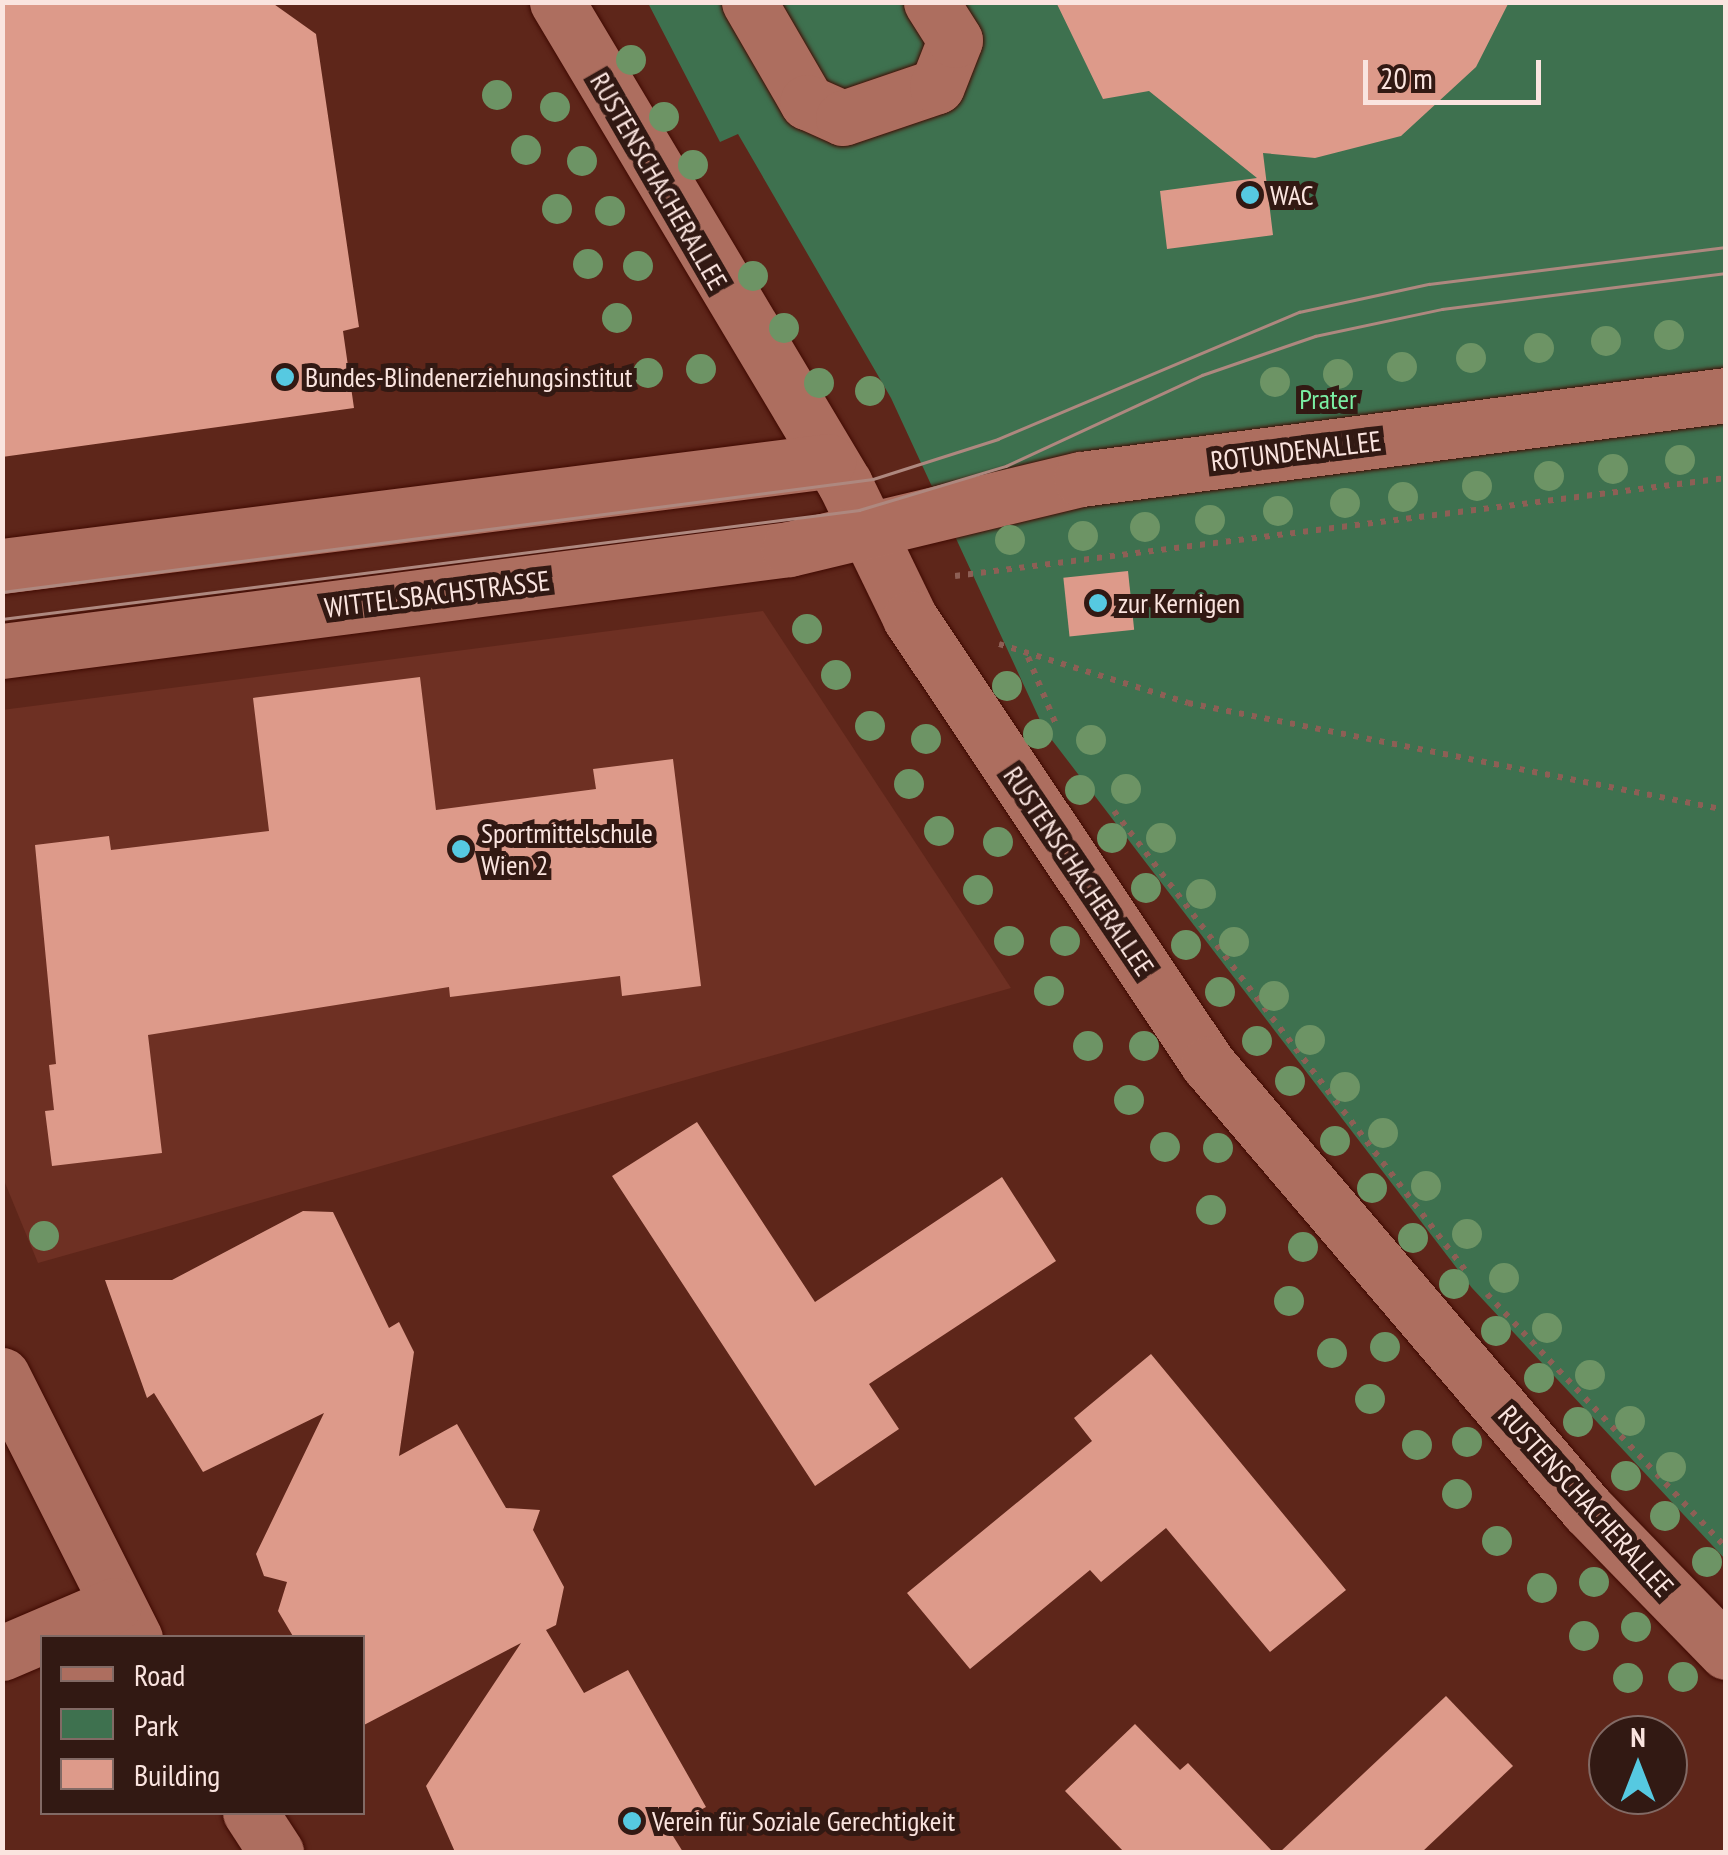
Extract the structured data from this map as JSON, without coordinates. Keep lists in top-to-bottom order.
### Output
{
  "streets": {
    "street": ["RUSTENSCHACHERALLEE", "ROTUNDENALLEE", "WITTELSBACHSTRASSE"]
  },
  "crossings": [
    ["RUSTENSCHACHERALLEE", "ROTUNDENALLEE"],
    ["RUSTENSCHACHERALLEE", "WITTELSBACHSTRASSE"],
    ["ROTUNDENALLEE", "WITTELSBACHSTRASSE"]
  ],
  "parks": ["Prater"],
  "places": [
    "WAC",
    "Bundes-Blindenerziehungsinstitut",
    "zur Kernigen",
    "Sportmittelschule Wien 2",
    "Verein für Soziale Gerechtigkeit"
  ],
  "legend": ["Road", "Park", "Building"],
  "scale_bar": "20 m",
  "north": "top"
}
